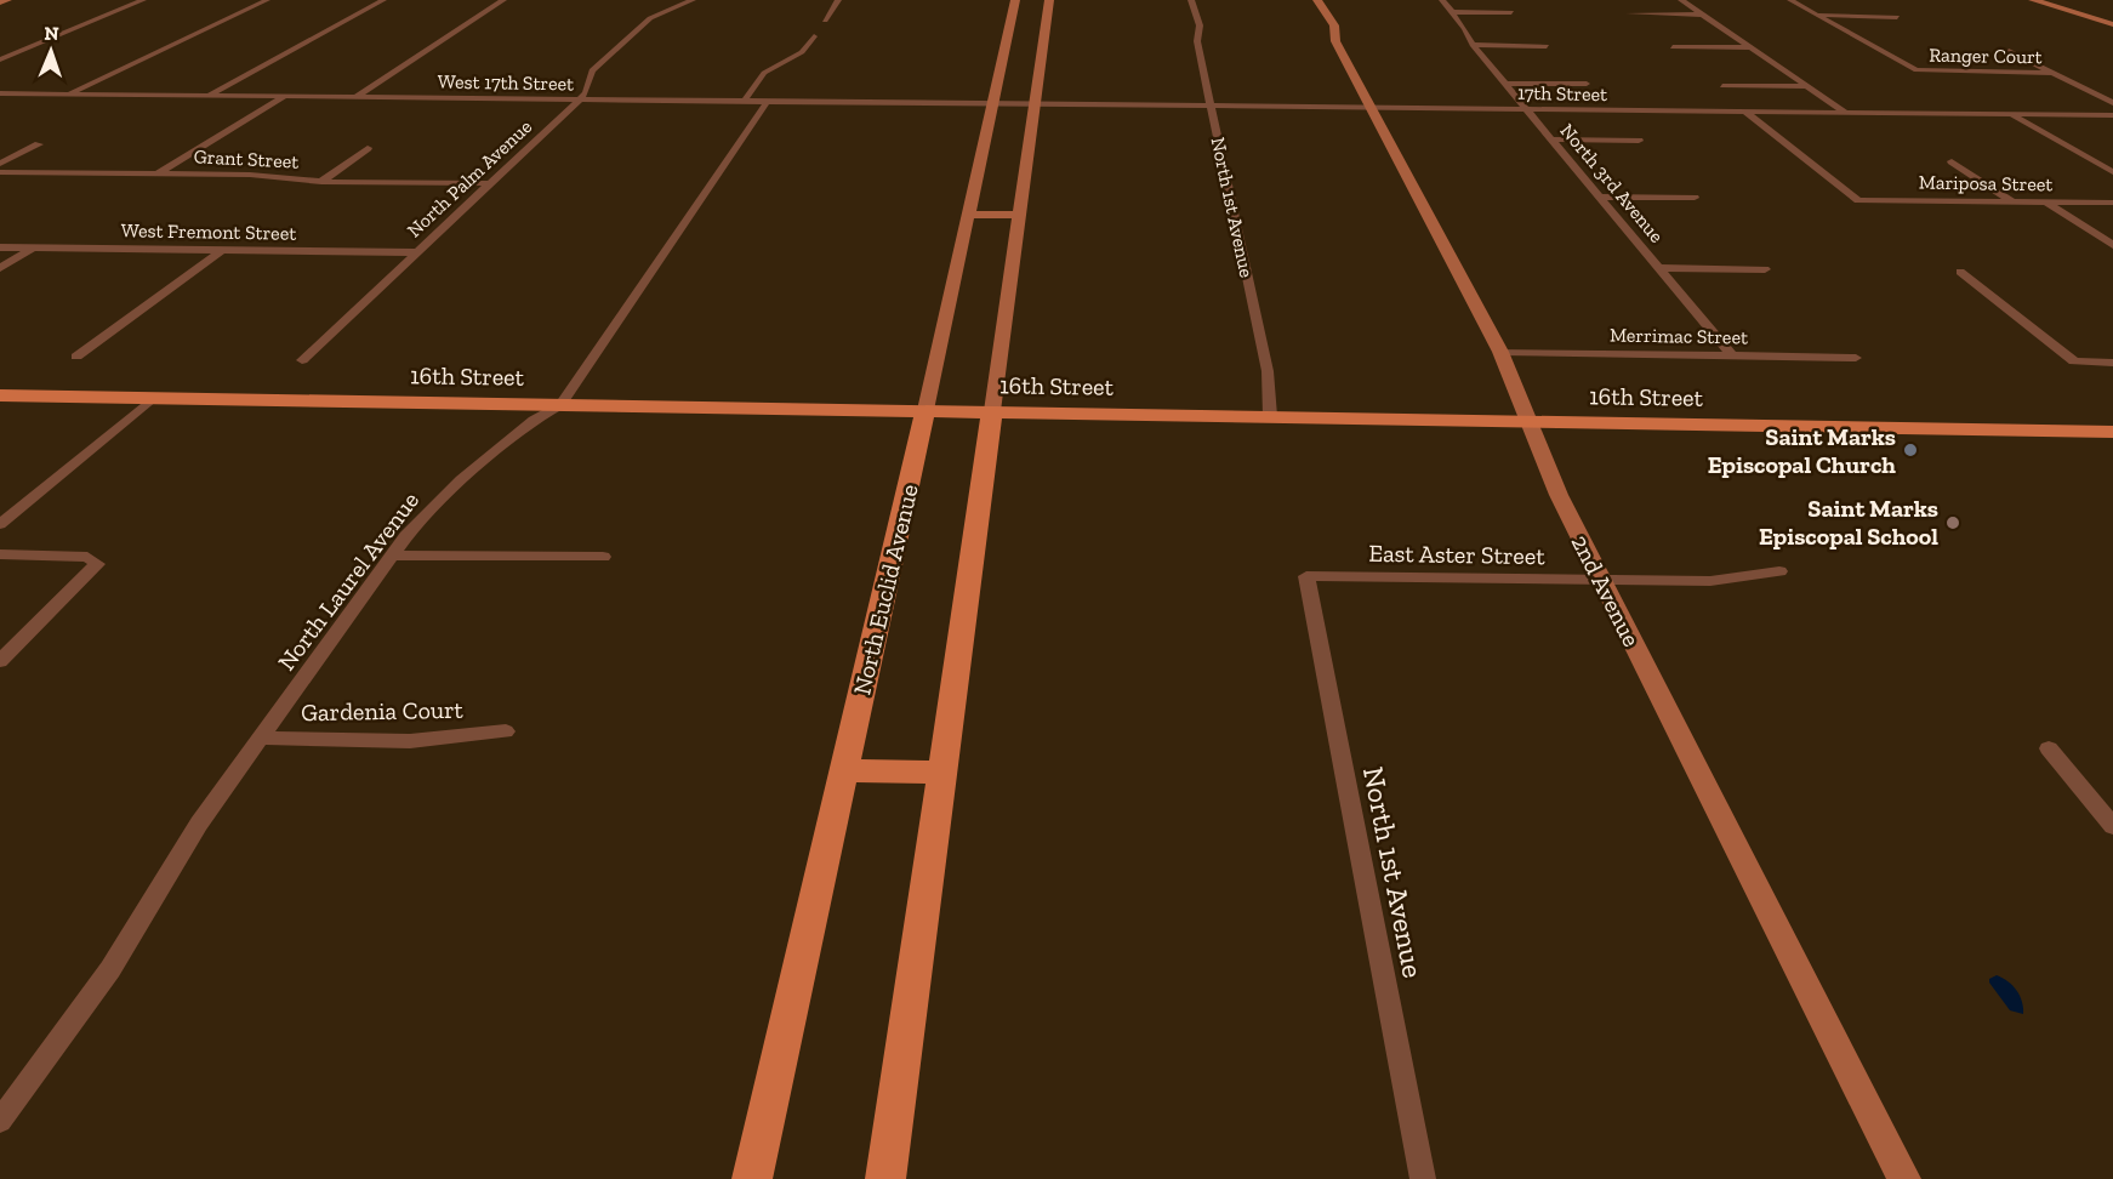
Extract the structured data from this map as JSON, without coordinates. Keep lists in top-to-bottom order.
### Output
{
  "streets": {
    "main road": ["16th Street", "North Euclid Avenue", "2nd Avenue"],
    "street": [
      "Ranger Court",
      "West 17th Street",
      "17th Street",
      "Grant Street",
      "North Palm Avenue",
      "North 3rd Avenue",
      "Mariposa Street",
      "North 1st Avenue",
      "West Fremont Street",
      "Merrimac Street",
      "East Aster Street",
      "North Laurel Avenue",
      "Gardenia Court"
    ]
  },
  "crossings": [
    ["West 17th Street", "17th Street"],
    ["West 17th Street", "North Palm Avenue"],
    ["West 17th Street", "North Laurel Avenue"],
    ["West 17th Street", "North Euclid Avenue"],
    ["17th Street", "North 3rd Avenue"],
    ["17th Street", "Mariposa Street"],
    ["17th Street", "North 1st Avenue"],
    ["17th Street", "2nd Avenue"],
    ["Grant Street", "North Palm Avenue"],
    ["North Palm Avenue", "West Fremont Street"],
    ["North 3rd Avenue", "Merrimac Street"],
    ["North 1st Avenue", "16th Street"],
    ["North 1st Avenue", "East Aster Street"],
    ["Merrimac Street", "2nd Avenue"],
    ["16th Street", "North Laurel Avenue"],
    ["16th Street", "North Euclid Avenue"],
    ["16th Street", "2nd Avenue"],
    ["East Aster Street", "2nd Avenue"],
    ["North Laurel Avenue", "Gardenia Court"]
  ],
  "places": ["Saint Marks Episcopal Church", "Saint Marks Episcopal School"],
  "north": "top"
}
